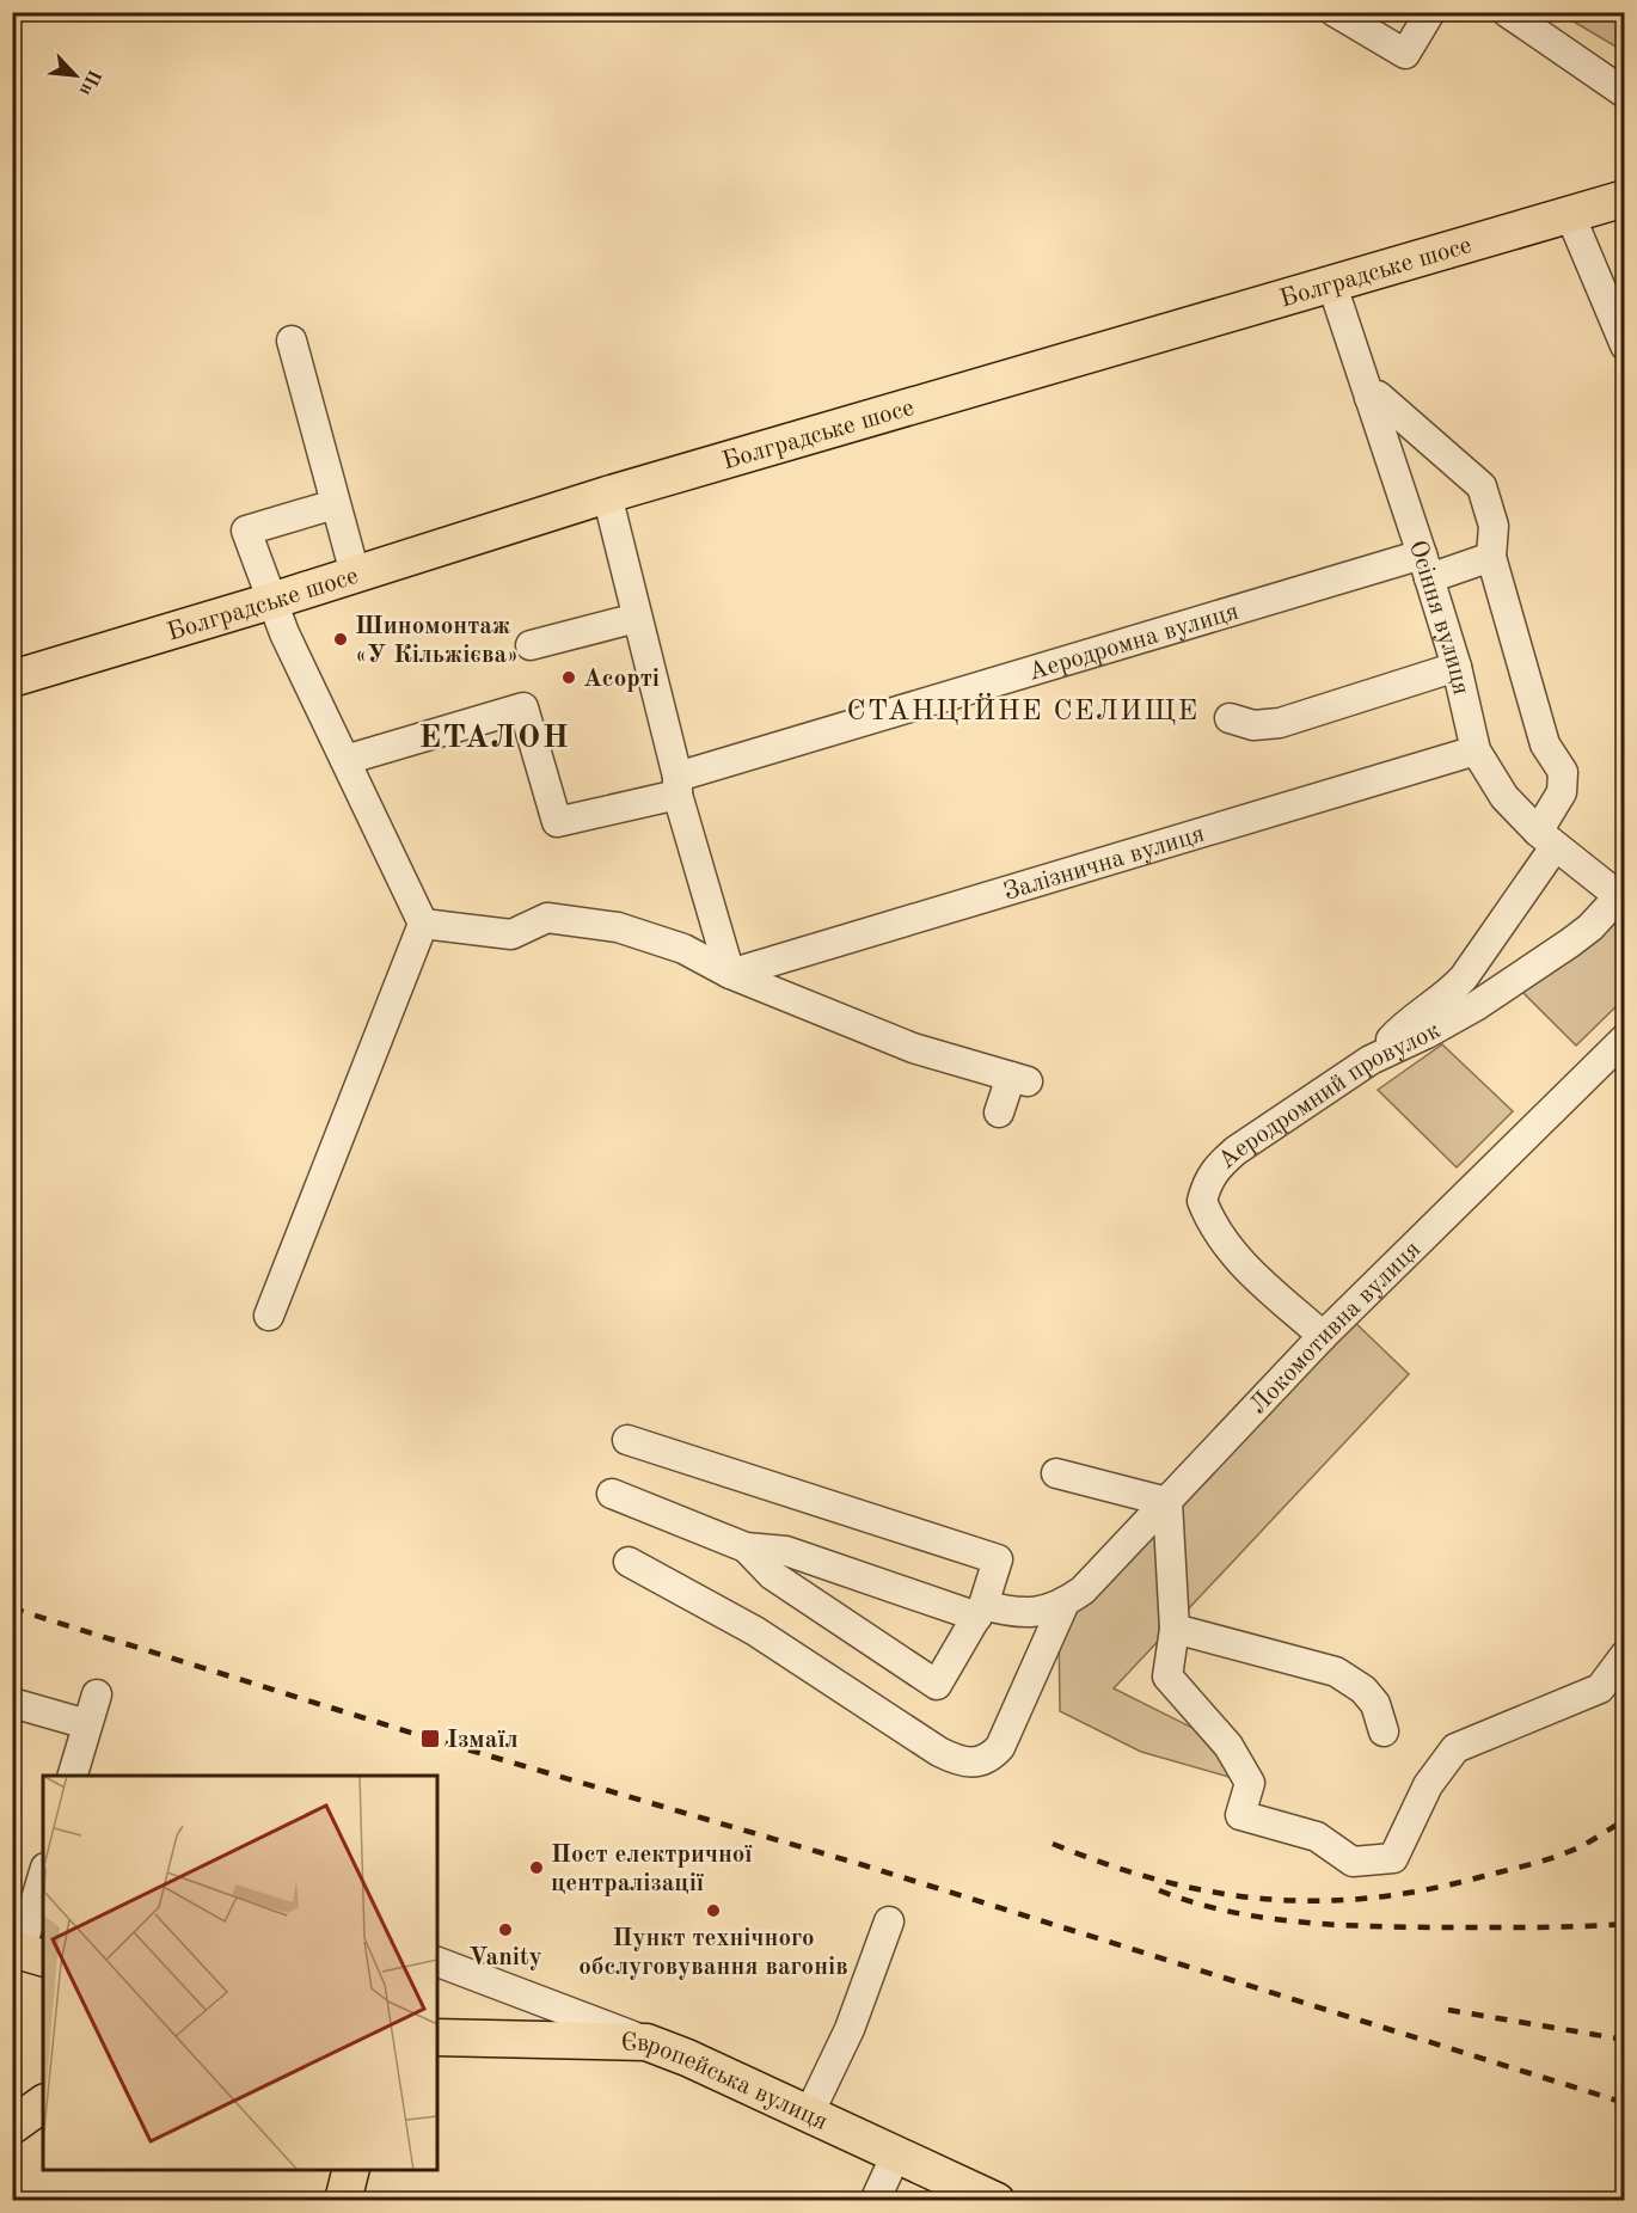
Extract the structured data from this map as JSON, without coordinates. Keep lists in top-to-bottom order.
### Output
{
  "streets": {
    "main road": ["Болградське шосе", "Європейська вулиця"],
    "street": [
      "Осіння вулиця",
      "Аеродромна вулиця",
      "Залізнична вулиця",
      "Аеродромний провулок",
      "Локомотивна вулиця"
    ]
  },
  "crossings": [
    ["Болградське шосе", "Осіння вулиця"],
    ["Осіння вулиця", "Аеродромна вулиця"],
    ["Осіння вулиця", "Залізнична вулиця"],
    ["Осіння вулиця", "Аеродромний провулок"],
    ["Аеродромний провулок", "Локомотивна вулиця"]
  ],
  "districts": ["СТАНЦІЙНЕ СЕЛИЩЕ", "ЕТАЛОН"],
  "places": {
    "other": [
      "Шиномонтаж «У Кільжієва»",
      "Асорті",
      "Пост електричної централізації",
      "Пункт технічного обслуговування вагонів",
      "Vanity"
    ],
    "transit": ["Ізмаїл"]
  },
  "north": "bottom right"
}
